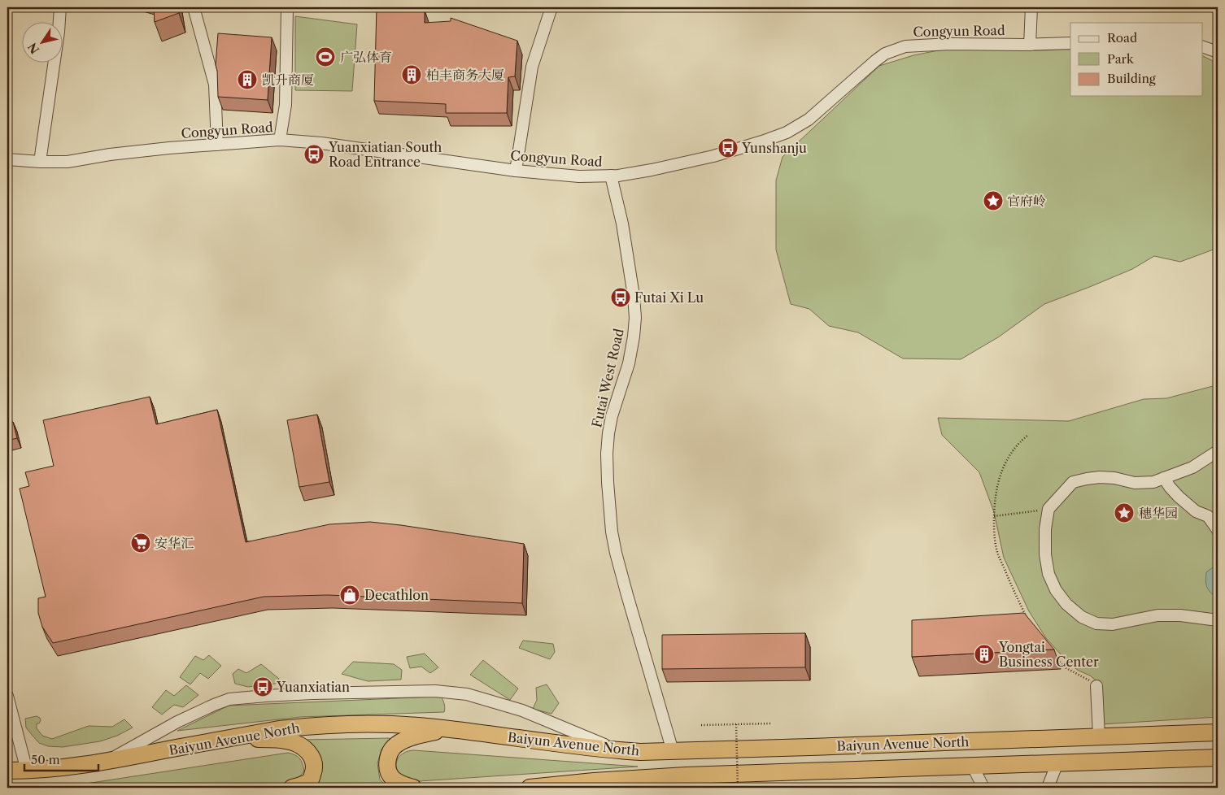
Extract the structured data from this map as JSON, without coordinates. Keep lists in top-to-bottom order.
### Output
{
  "streets": {
    "highway": ["Baiyun Avenue North"],
    "street": ["Congyun Road", "Futai West Road"]
  },
  "crossings": [
    ["Congyun Road", "Futai West Road"],
    ["Futai West Road", "Baiyun Avenue North"]
  ],
  "places": {
    "sports": ["广弘体育"],
    "building": ["柏丰商务大厦", "凯升商厦", "Yongtai Business Center"],
    "bus stop": [
      "Yunshanju",
      "Yuanxiatian South Road Entrance",
      "Futai Xi Lu",
      "Yuanxiatian"
    ],
    "place": ["官府岭", "穗华园"],
    "supermarket": ["安华汇"],
    "shop": ["Decathlon"]
  },
  "legend": ["Road", "Park", "Building"],
  "scale_bar": "50 m",
  "north": "bottom left"
}
